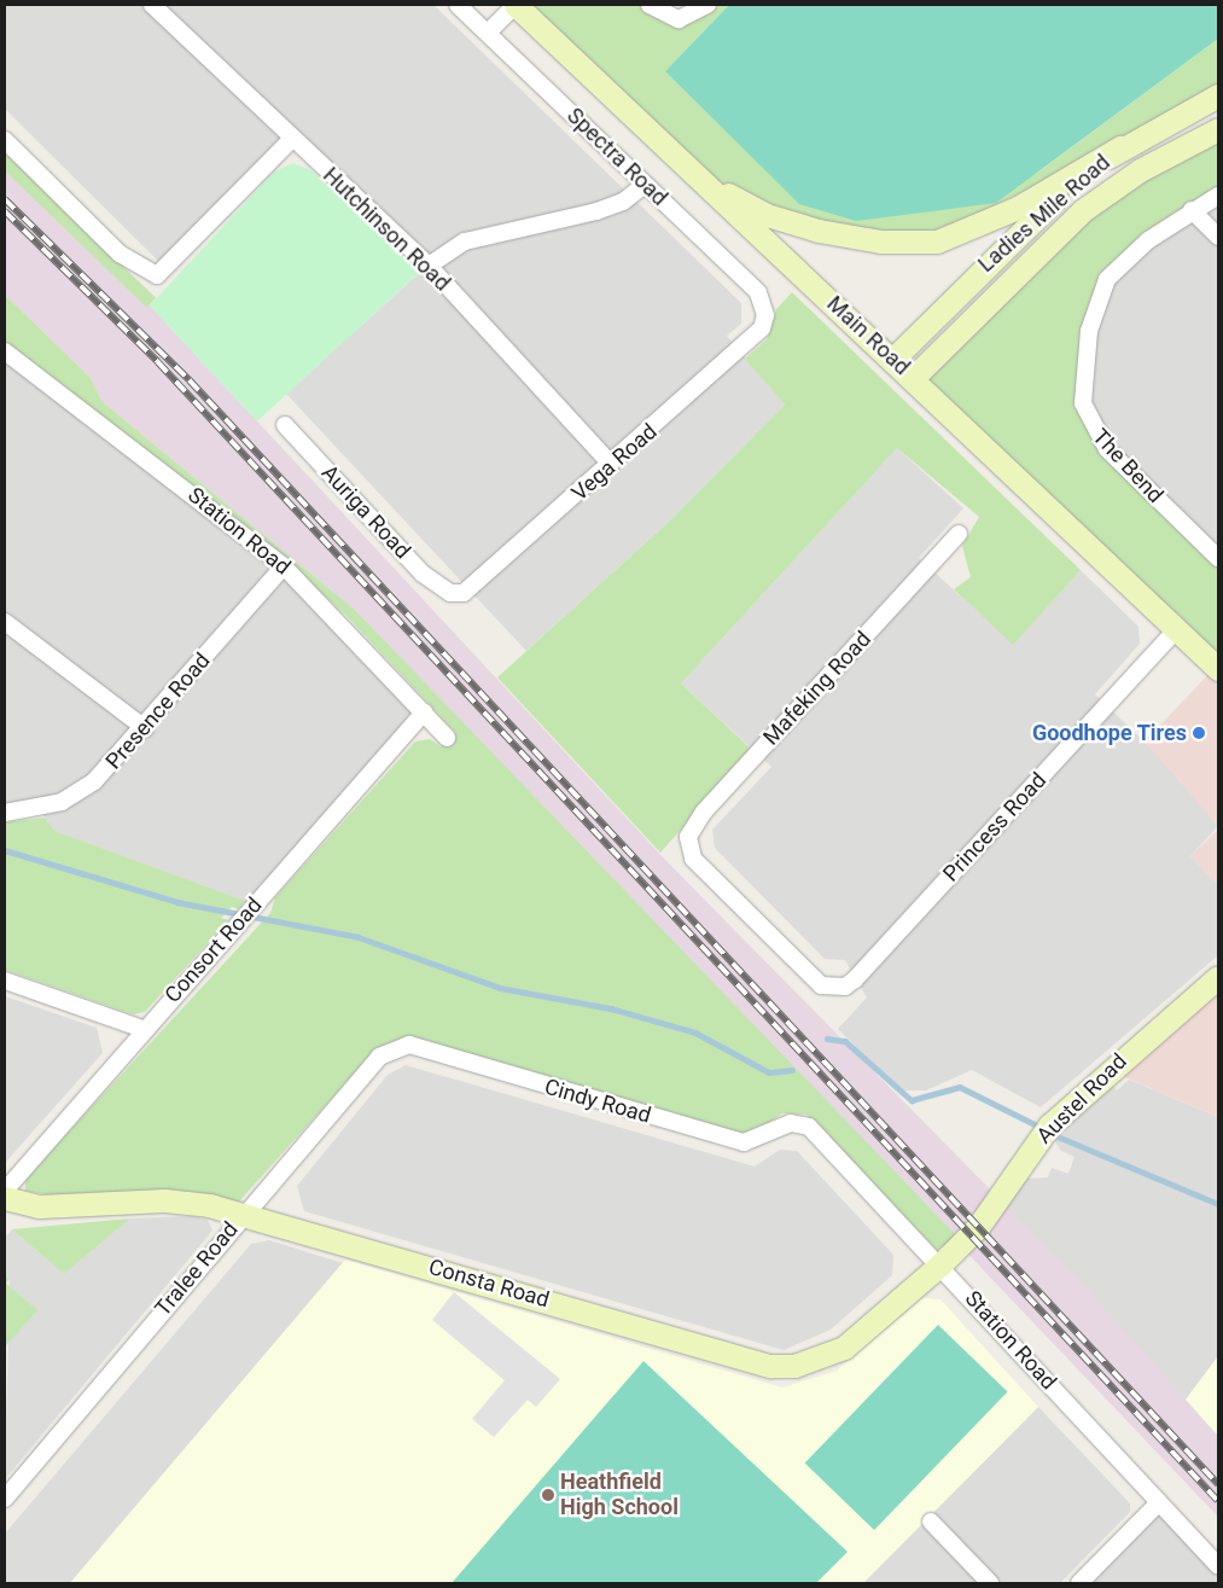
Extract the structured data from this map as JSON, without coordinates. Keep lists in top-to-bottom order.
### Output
{
  "streets": {
    "main road": [
      "Ladies Mile Road",
      "Main Road",
      "Austel Road",
      "Consta Road"
    ],
    "street": [
      "Spectra Road",
      "Hutchinson Road",
      "Vega Road",
      "The Bend",
      "Auriga Road",
      "Station Road",
      "Mafeking Road",
      "Presence Road",
      "Princess Road",
      "Consort Road",
      "Cindy Road",
      "Tralee Road"
    ]
  },
  "crossings": [
    ["Spectra Road", "Vega Road"],
    ["Ladies Mile Road", "Main Road"],
    ["Hutchinson Road", "Vega Road"],
    ["Main Road", "Princess Road"],
    ["Vega Road", "Auriga Road"],
    ["Station Road", "Presence Road"],
    ["Station Road", "Consort Road"],
    ["Station Road", "Austel Road"],
    ["Station Road", "Cindy Road"],
    ["Station Road", "Consta Road"],
    ["Mafeking Road", "Princess Road"],
    ["Austel Road", "Consta Road"],
    ["Cindy Road", "Tralee Road"],
    ["Tralee Road", "Consta Road"]
  ],
  "places": ["Goodhope Tires", "Heathfield High School"]
}
